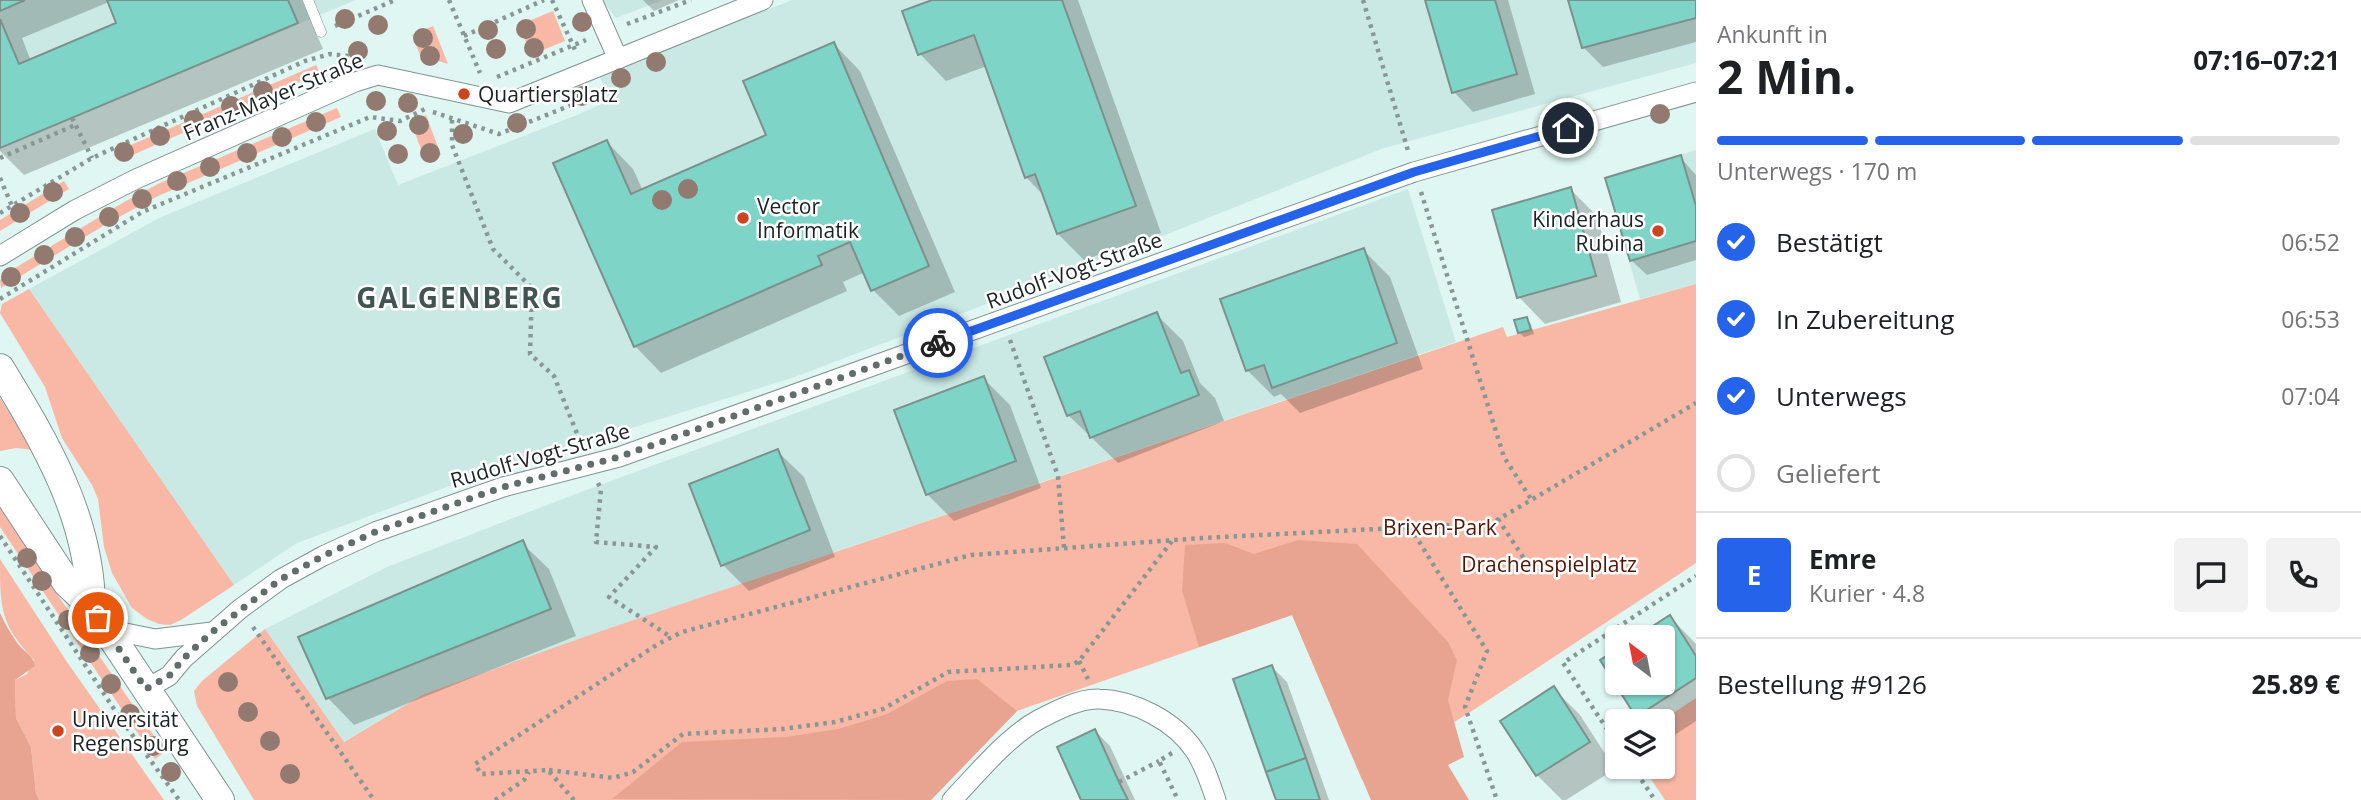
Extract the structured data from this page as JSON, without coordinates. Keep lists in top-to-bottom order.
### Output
{
  "streets": {
    "street": ["Franz-Mayer-Straße", "Rudolf-Vogt-Straße"]
  },
  "districts": ["GALGENBERG"],
  "parks": ["Brixen-Park", "Drachenspielplatz"],
  "places": [
    "Quartiersplatz",
    "Vector Informatik",
    "Kinderhaus Rubina",
    "Universität Regensburg"
  ],
  "north": "top left",
  "page": {
    "heading": ["2 Min.", "Ankunft in", "07:16–07:21"],
    "panel": [
      "Emre",
      "Kurier · 4.8",
      "Bestellung #9126",
      "25.89 €"
    ],
    "bar": "Unterwegs · 170 m",
    "list": [
      ["Bestätigt", "06:52"],
      ["In Zubereitung", "06:53"],
      ["Unterwegs", "07:04"],
      "Geliefert"
    ],
    "round": "E"
  }
}
